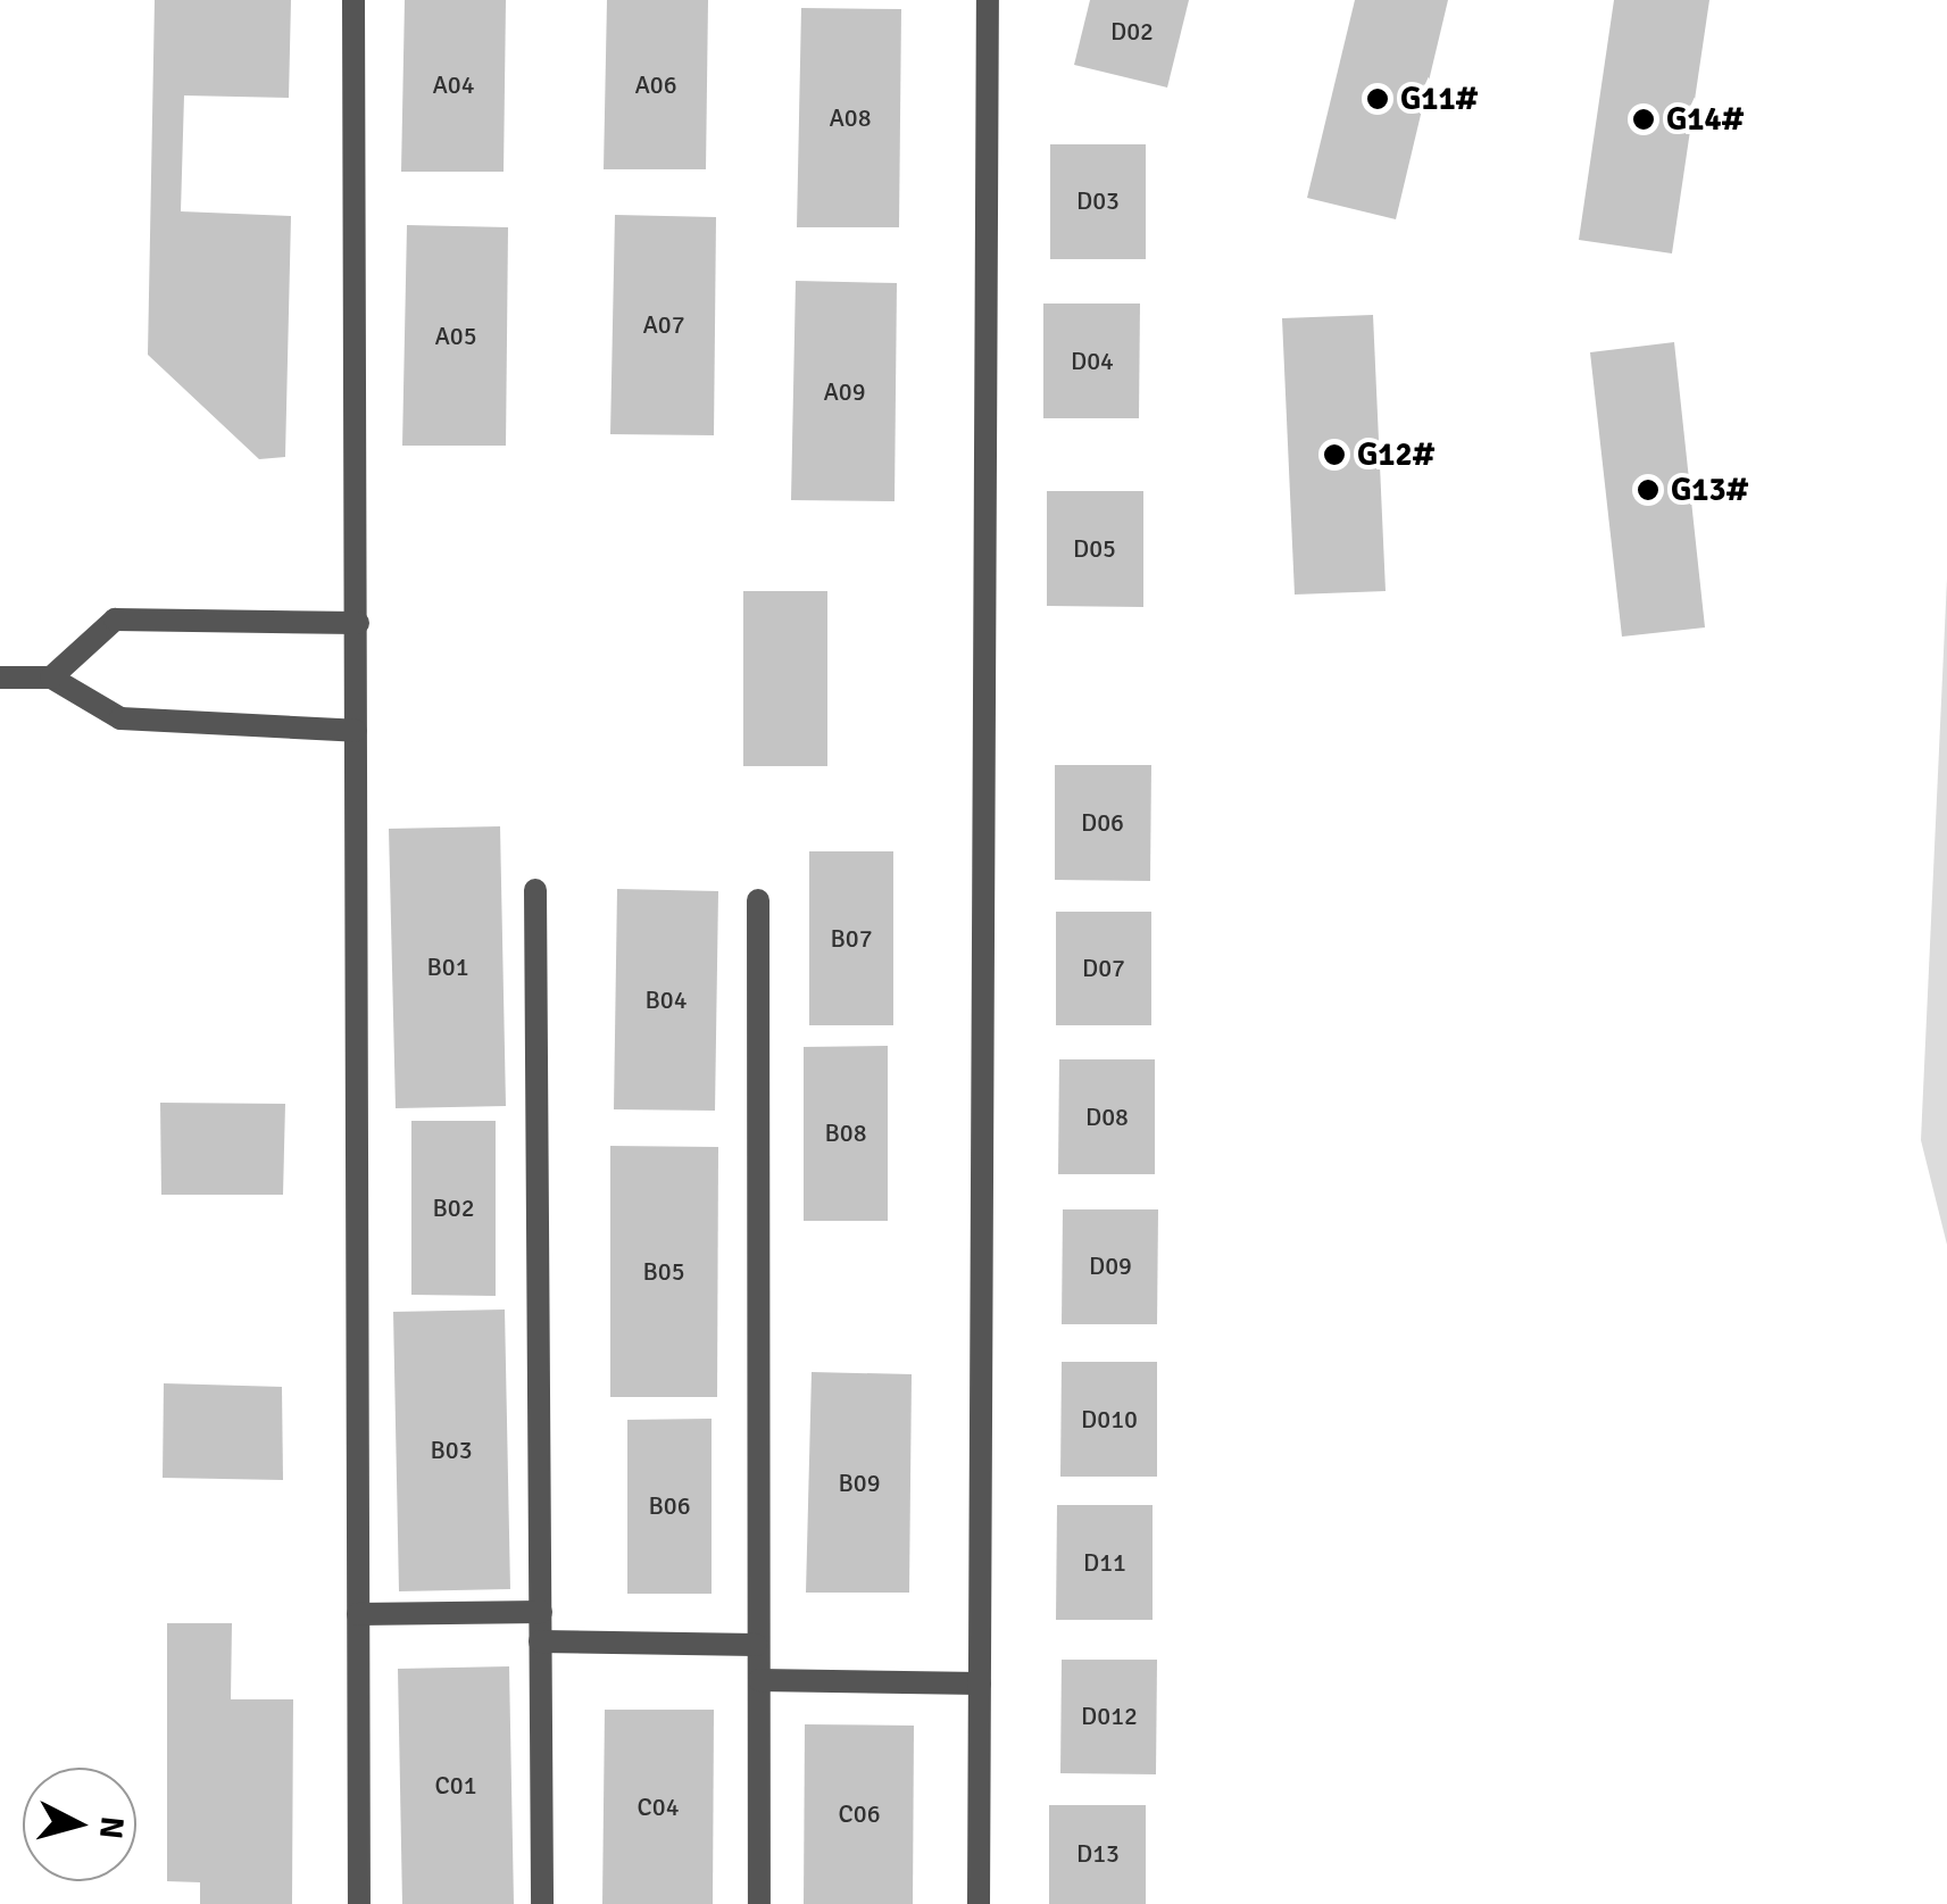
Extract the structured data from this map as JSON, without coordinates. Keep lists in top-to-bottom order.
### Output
{
  "places": [
    "G11#",
    "G14#",
    "G12#",
    "G13#"
  ],
  "house_numbers": [
    "D02",
    "A04",
    "A06",
    "A08",
    "D03",
    "A07",
    "A05",
    "D04",
    "A09",
    "D05",
    "D06",
    "B07",
    "B01",
    "D07",
    "B04",
    "D08",
    "B08",
    "B02",
    "D09",
    "B05",
    "D010",
    "B03",
    "B09",
    "B06",
    "D11",
    "D012",
    "C01",
    "C04",
    "C06",
    "D13"
  ],
  "north": "right"
}
